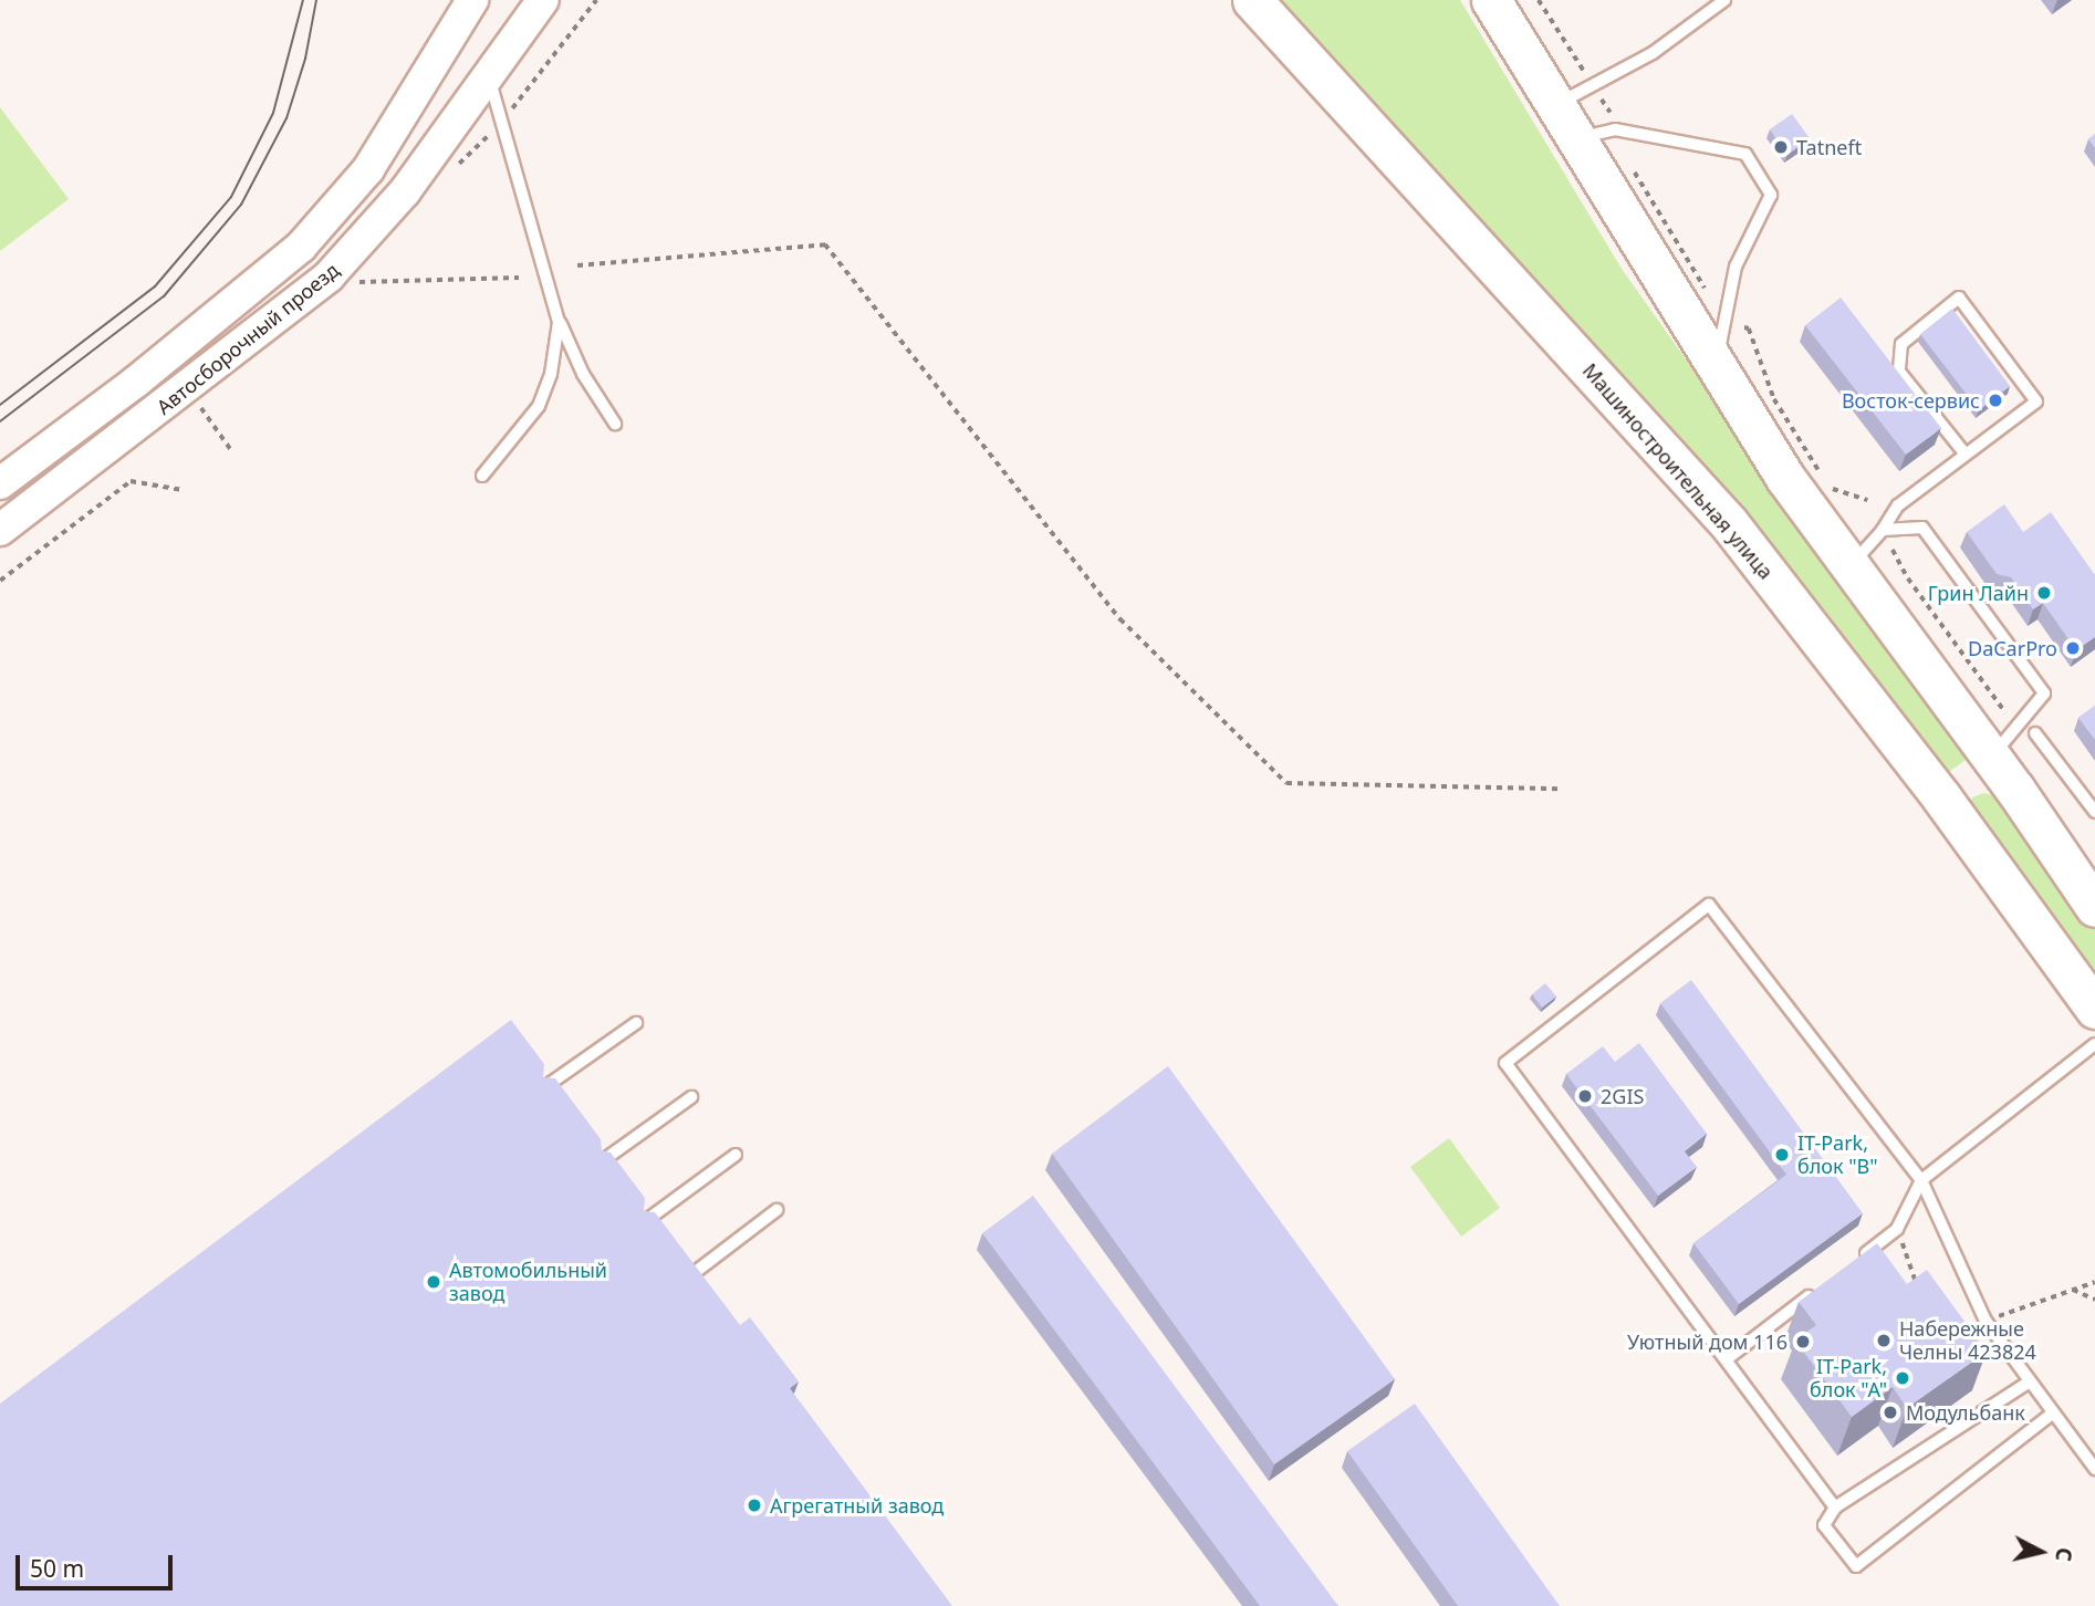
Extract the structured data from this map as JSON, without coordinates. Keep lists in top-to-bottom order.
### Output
{
  "streets": {
    "main road": ["Машиностроительная улица"],
    "street": ["Автосборочный проезд"]
  },
  "places": [
    "Tatneft",
    "Восток-сервис",
    "Грин Лайн",
    "DaCarPro",
    "2GIS",
    "IT-Park, блок \"В\"",
    "Автомобильный завод",
    "Набережные Челны 423824",
    "Уютный дом 116",
    "IT-Park, блок \"А\"",
    "Модульбанк",
    "Агрегатный завод"
  ],
  "scale_bar": "50 m",
  "north": "right"
}
